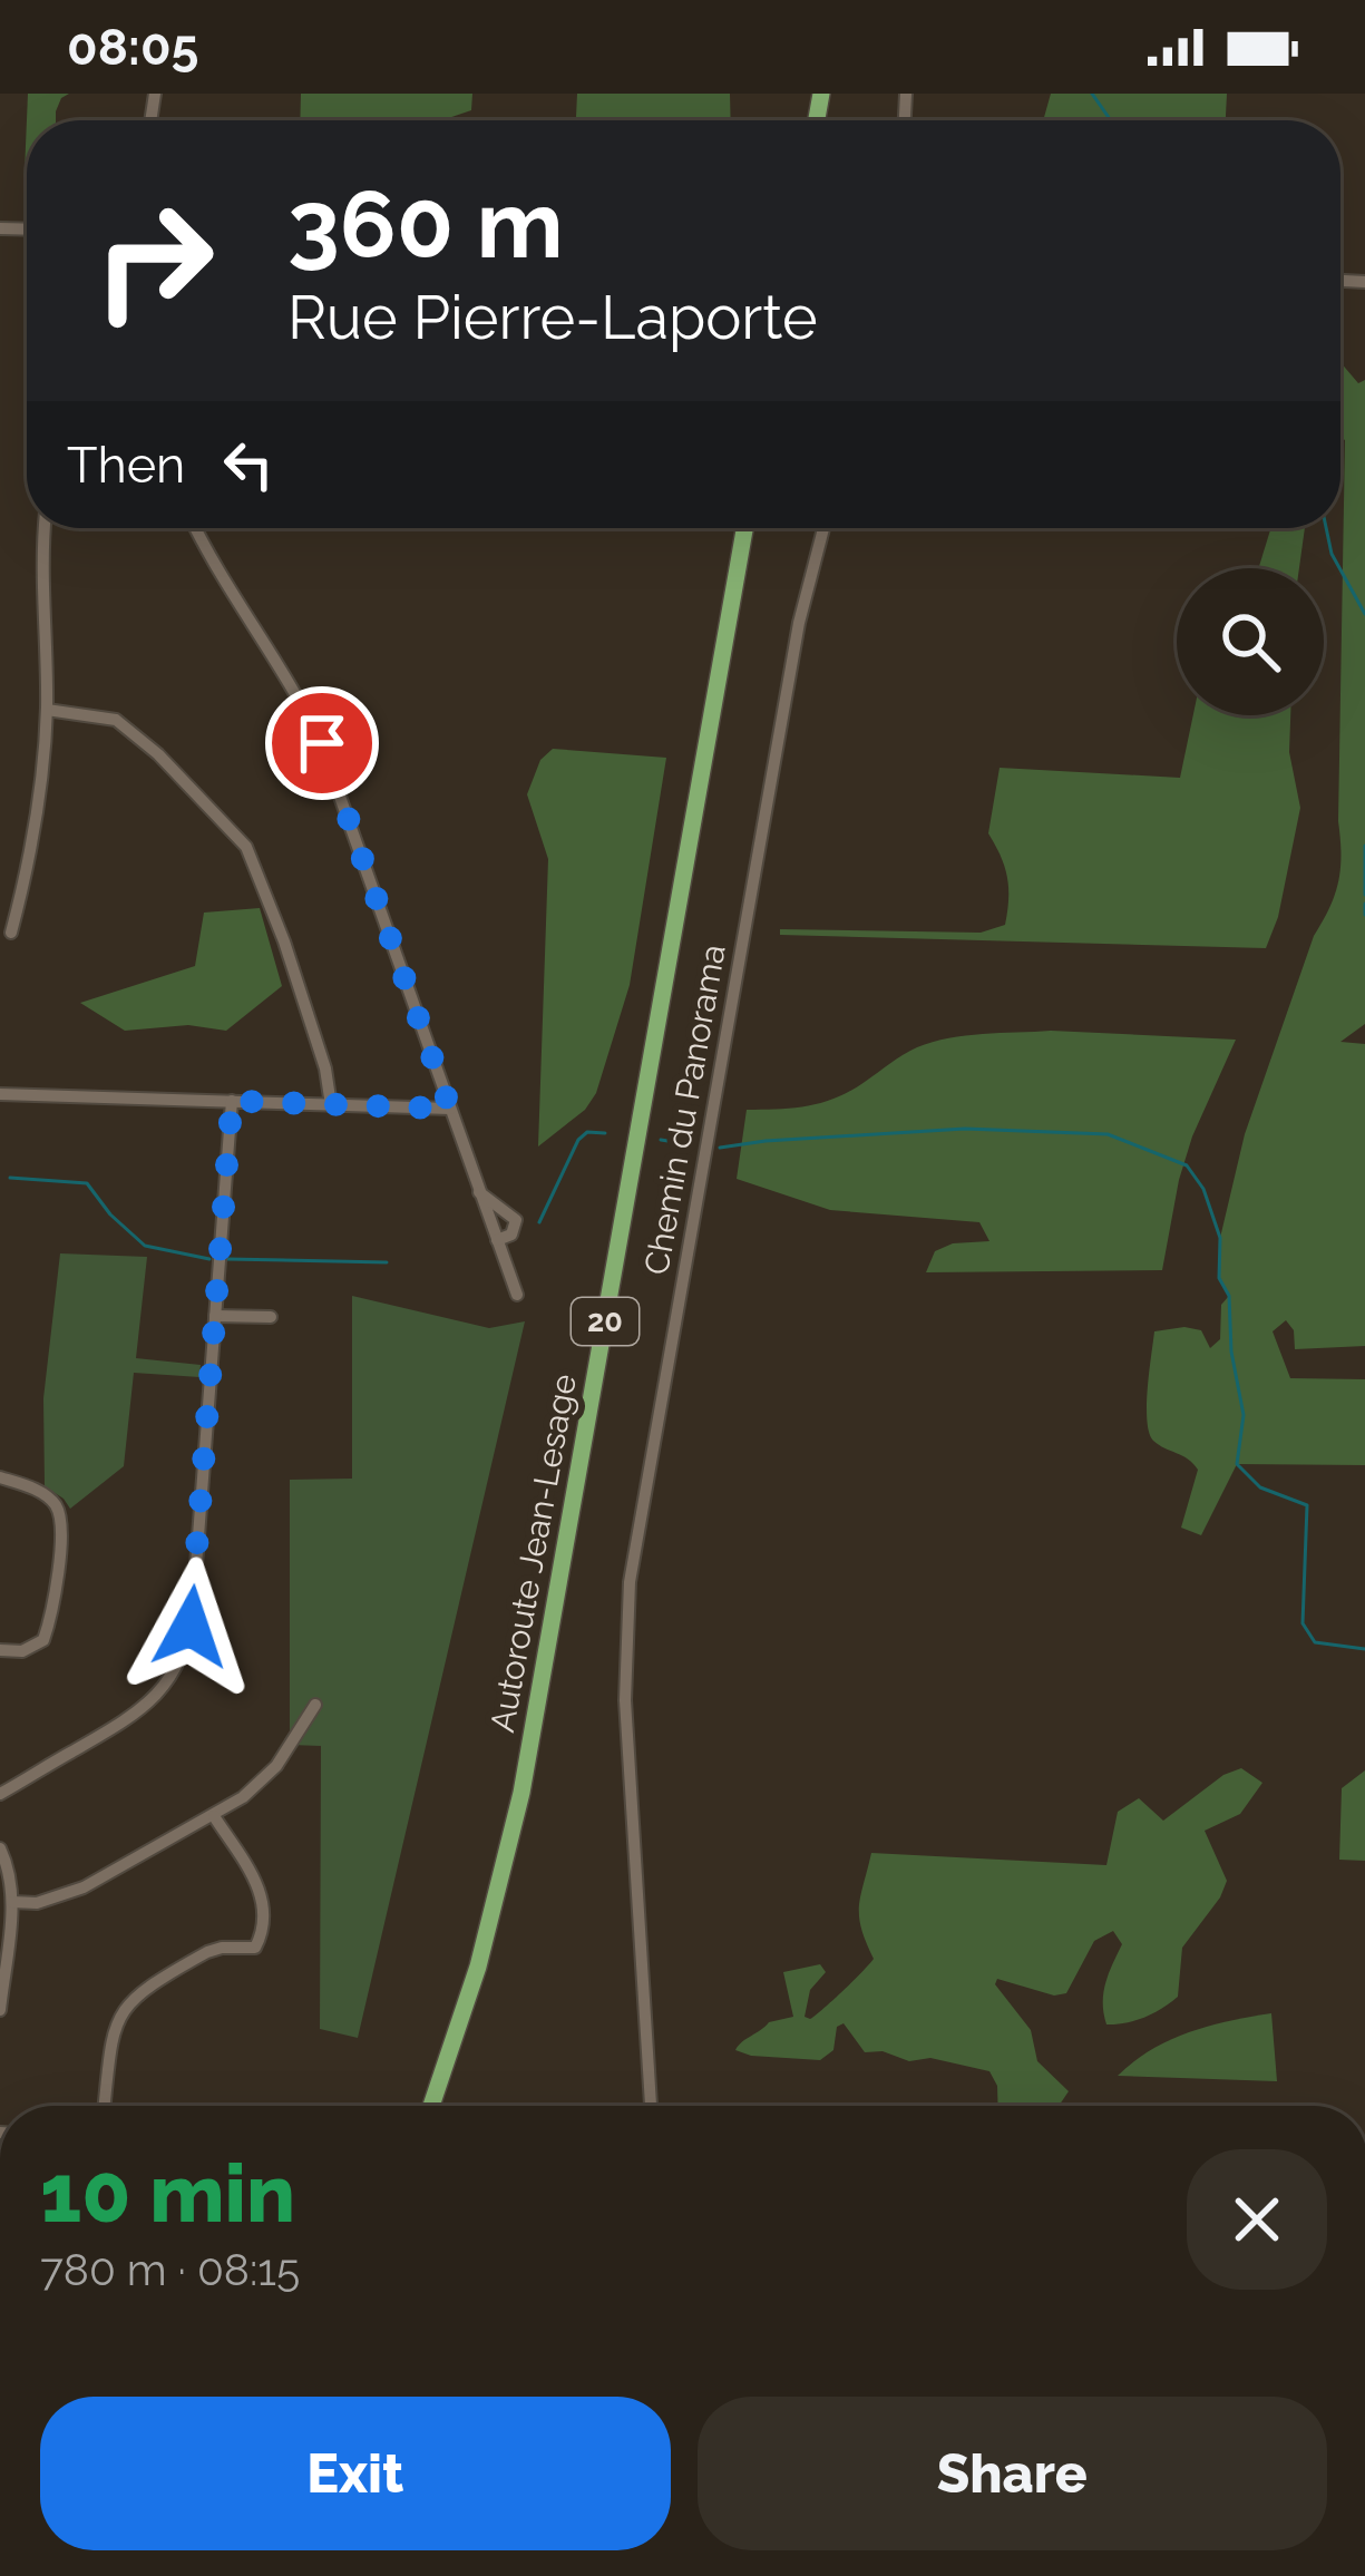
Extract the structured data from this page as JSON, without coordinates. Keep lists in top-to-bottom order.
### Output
{
  "streets": {
    "highway": ["20", "Autoroute Jean-Lesage"],
    "street": ["Chemin du Panorama"]
  },
  "page": {
    "status": "08:05",
    "turn": ["360 m", "Rue Pierre-Laporte"],
    "then": "Then",
    "heading": ["10 min", "780 m · 08:15"],
    "buttons": ["Exit", "Share"]
  }
}
